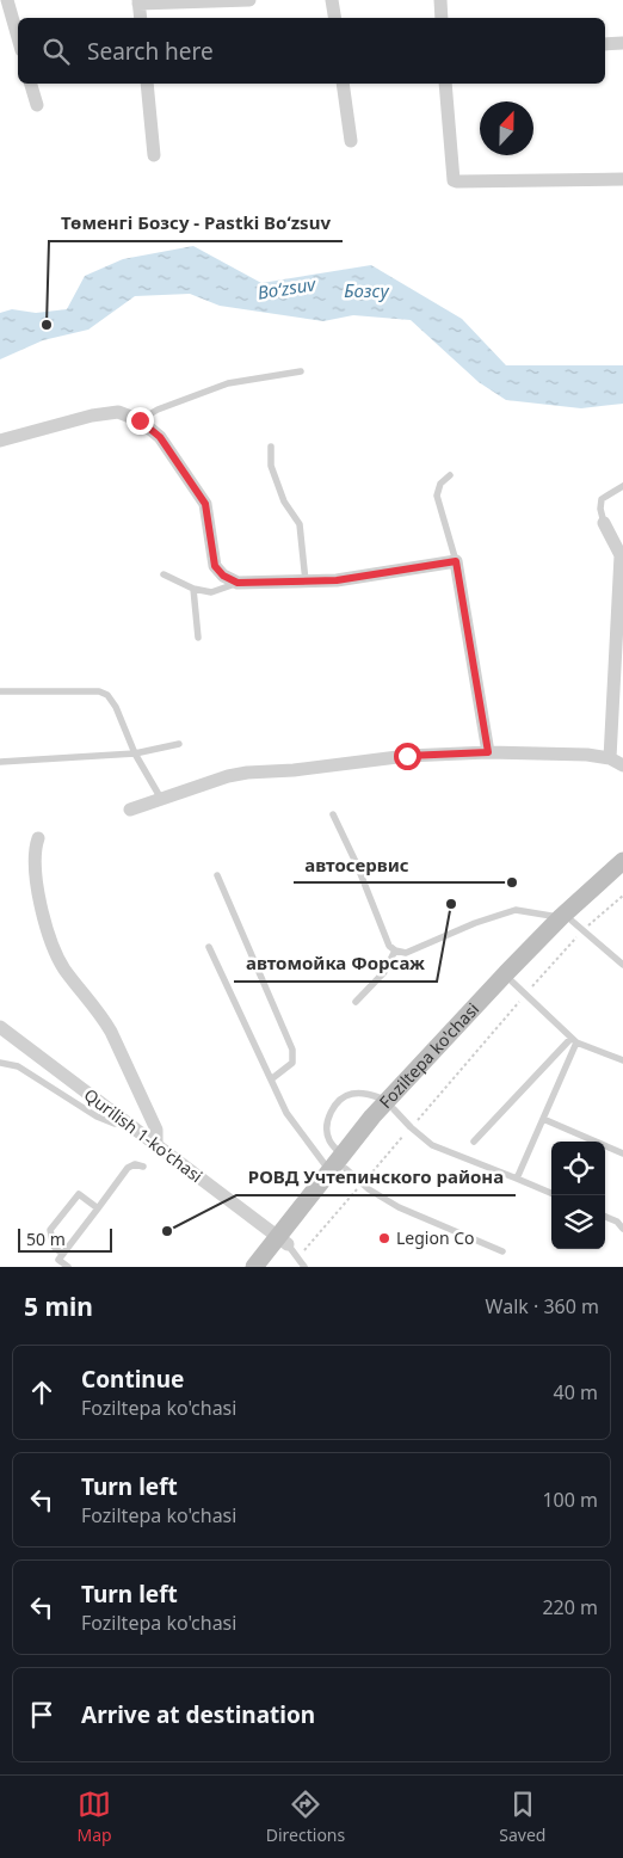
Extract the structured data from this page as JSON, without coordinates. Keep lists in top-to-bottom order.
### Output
{
  "streets": {
    "main road": ["Foziltepa ko'chasi"],
    "street": ["Qurilish 1-ko'chasi"]
  },
  "crossings": [
    ["Foziltepa ko'chasi", "Qurilish 1-ko'chasi"]
  ],
  "water": ["Boʻzsuv", "Бозсу"],
  "places": [
    "Төменгі Бозсу - Pastki Boʻzsuv",
    "автосервис",
    "автомойка Форсаж",
    "РОВД Учтепинского района",
    "Legion Co"
  ],
  "scale_bar": "50 m",
  "north": "top",
  "page": {
    "search": "Search here",
    "scale": "50 m",
    "heading": ["5 min", "Walk · 360 m"],
    "list": [
      ["Continue", "Foziltepa ko'chasi", "40 m"],
      ["Turn left", "Foziltepa ko'chasi", "100 m"],
      ["Turn left", "Foziltepa ko'chasi", "220 m"],
      "Arrive at destination"
    ],
    "nav": ["Map", "Directions", "Saved"]
  }
}
